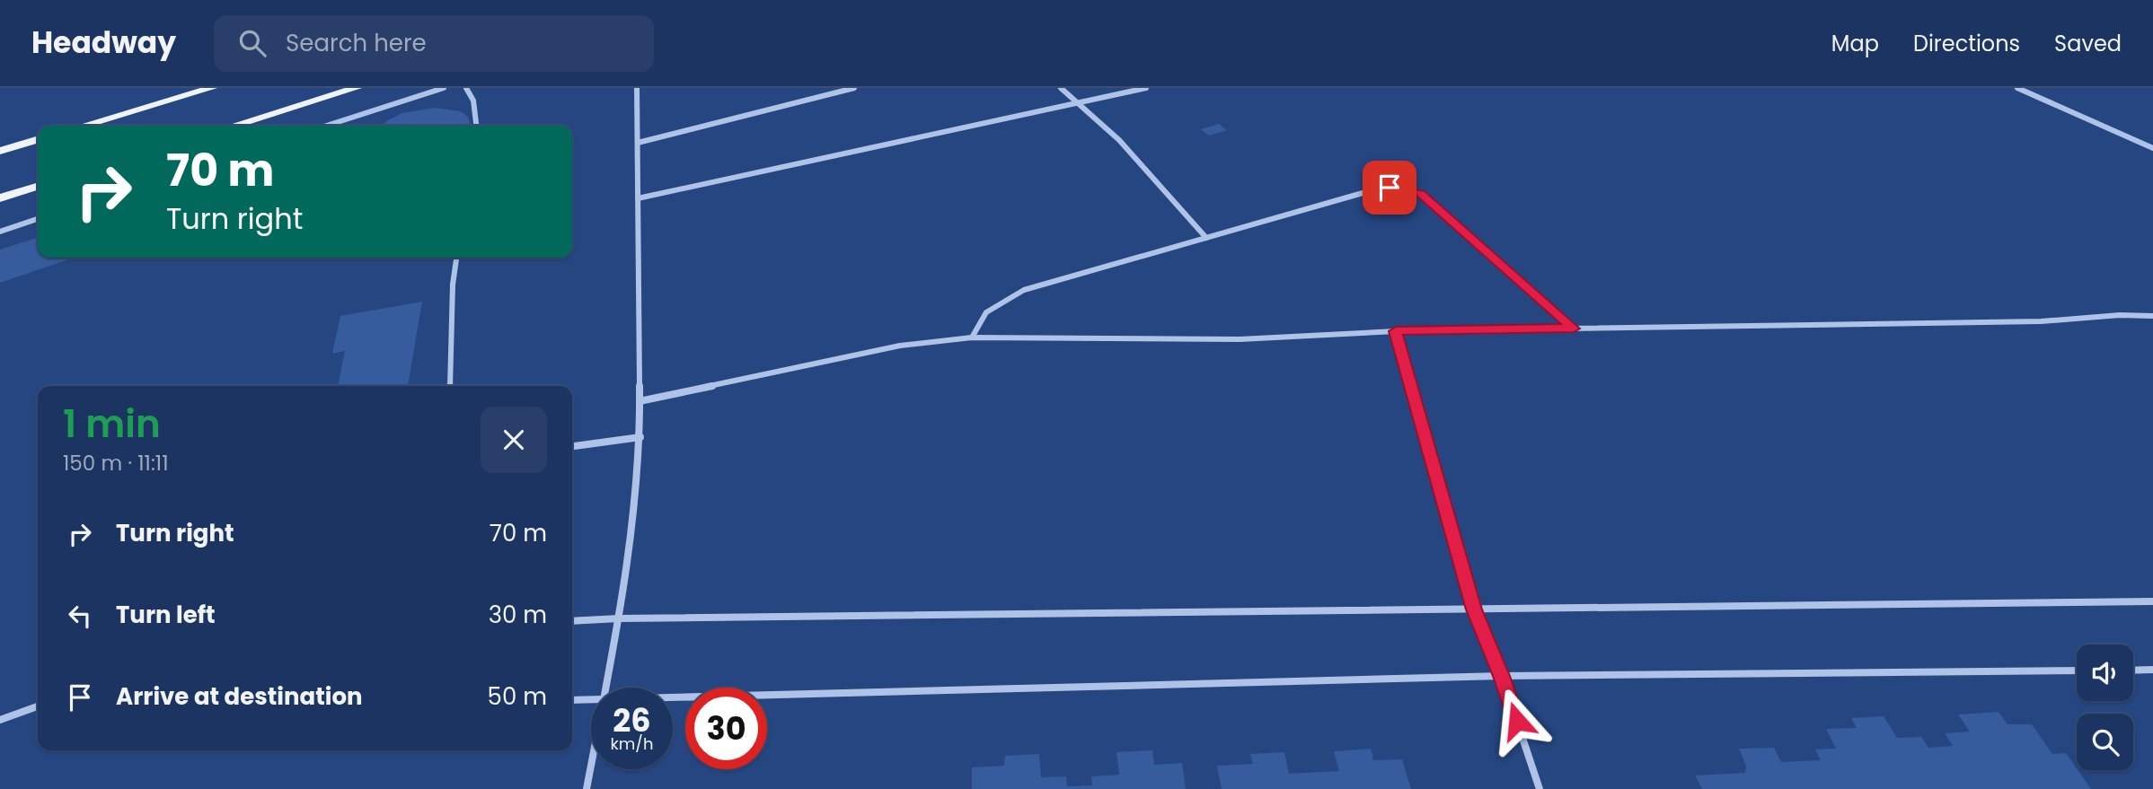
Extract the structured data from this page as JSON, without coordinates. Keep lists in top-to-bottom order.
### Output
{
  "page": {
    "header": "Headway",
    "search": "Search here",
    "nav": ["Map", "Directions", "Saved"],
    "turn": ["70 m", "Turn right"],
    "heading": ["1 min", "150 m · 11:11"],
    "list": [
      {
        "name": "Turn right",
        "value": "70 m"
      },
      {
        "name": "Turn left",
        "value": "30 m"
      },
      {
        "name": "Arrive at destination",
        "value": "50 m"
      }
    ],
    "speed": "26 km/h",
    "limit": "30"
  }
}
